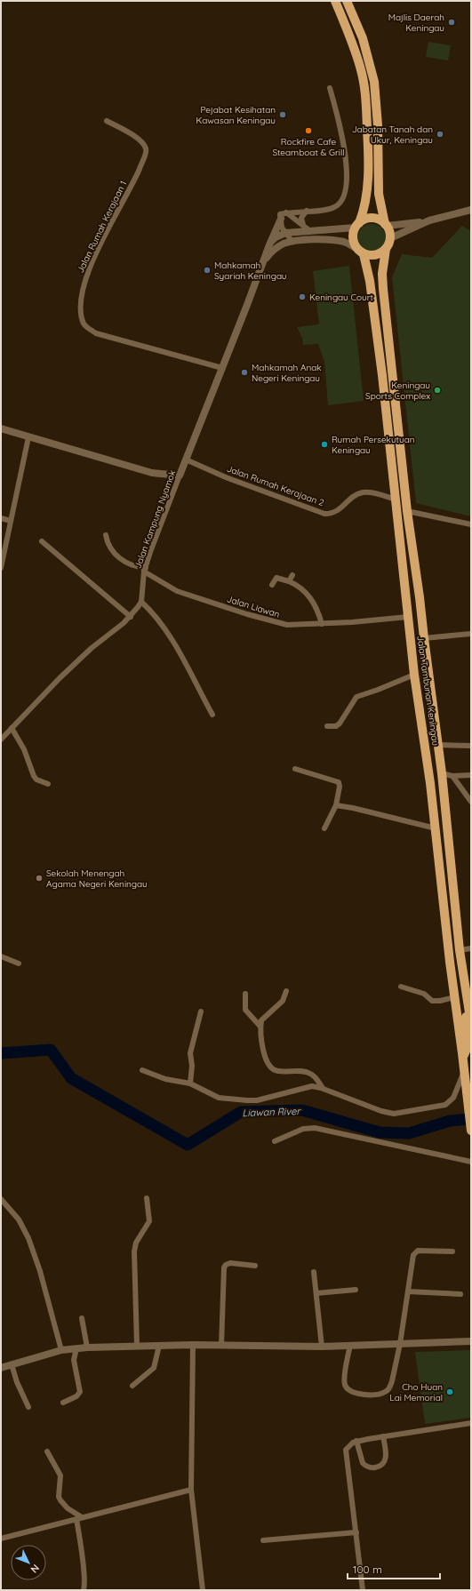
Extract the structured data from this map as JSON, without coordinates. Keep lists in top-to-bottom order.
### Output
{
  "streets": {
    "main road": ["Jalan Tambunan Keningau"],
    "street": [
      "Jalan Rumah Kerajaan 1",
      "Jalan Rumah Kerajaan 2",
      "Jalan Kampung Nyamok",
      "Jalan Liawan"
    ]
  },
  "crossings": [
    ["Jalan Rumah Kerajaan 1", "Jalan Kampung Nyamok"],
    ["Jalan Rumah Kerajaan 2", "Jalan Kampung Nyamok"],
    ["Jalan Rumah Kerajaan 2", "Jalan Tambunan Keningau"],
    ["Jalan Kampung Nyamok", "Jalan Liawan"],
    ["Jalan Kampung Nyamok", "Jalan Tambunan Keningau"],
    ["Jalan Liawan", "Jalan Tambunan Keningau"]
  ],
  "water": ["Liawan River"],
  "places": [
    "Majlis Daerah Keningau",
    "Pejabat Kesihatan Kawasan Keningau",
    "Rockfire Cafe Steamboat & Grill",
    "Jabatan Tanah dan Ukur, Keningau",
    "Mahkamah Syariah Keningau",
    "Keningau Court",
    "Mahkamah Anak Negeri Keningau",
    "Keningau Sports Complex",
    "Rumah Persekutuan Keningau",
    "Sekolah Menengah Agama Negeri Keningau",
    "Cho Huan Lai Memorial"
  ],
  "scale_bar": "100 m",
  "north": "bottom right"
}
